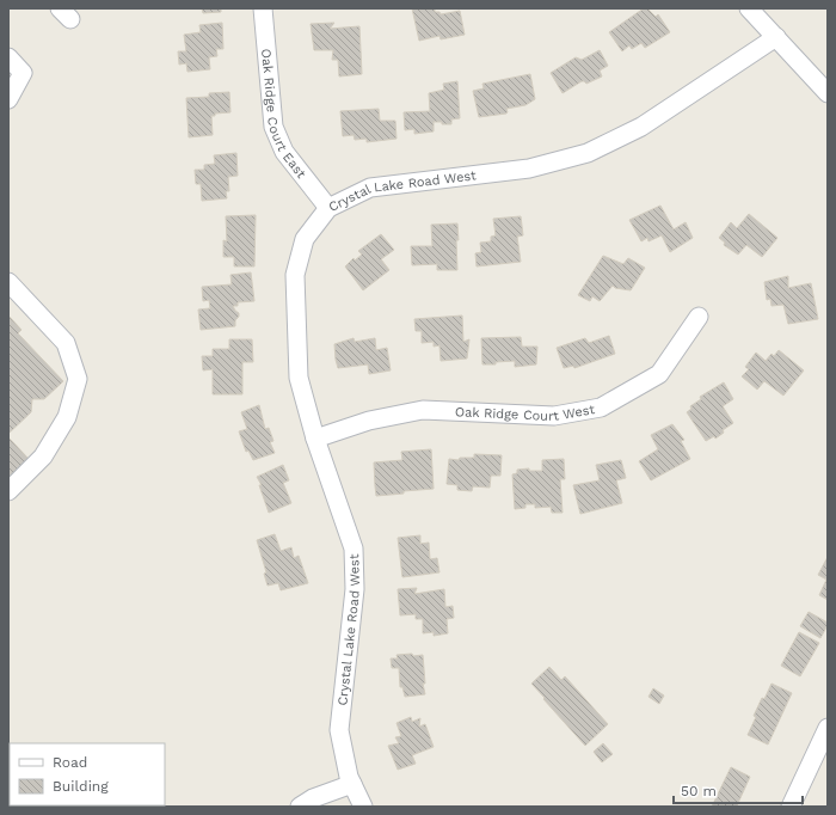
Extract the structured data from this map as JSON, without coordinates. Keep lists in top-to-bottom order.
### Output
{
  "streets": {
    "street": ["Oak Ridge Court East", "Crystal Lake Road West", "Oak Ridge Court West"]
  },
  "crossings": [
    ["Oak Ridge Court East", "Crystal Lake Road West"],
    ["Crystal Lake Road West", "Oak Ridge Court West"]
  ],
  "legend": ["Road", "Building"],
  "scale_bar": "50 m"
}
